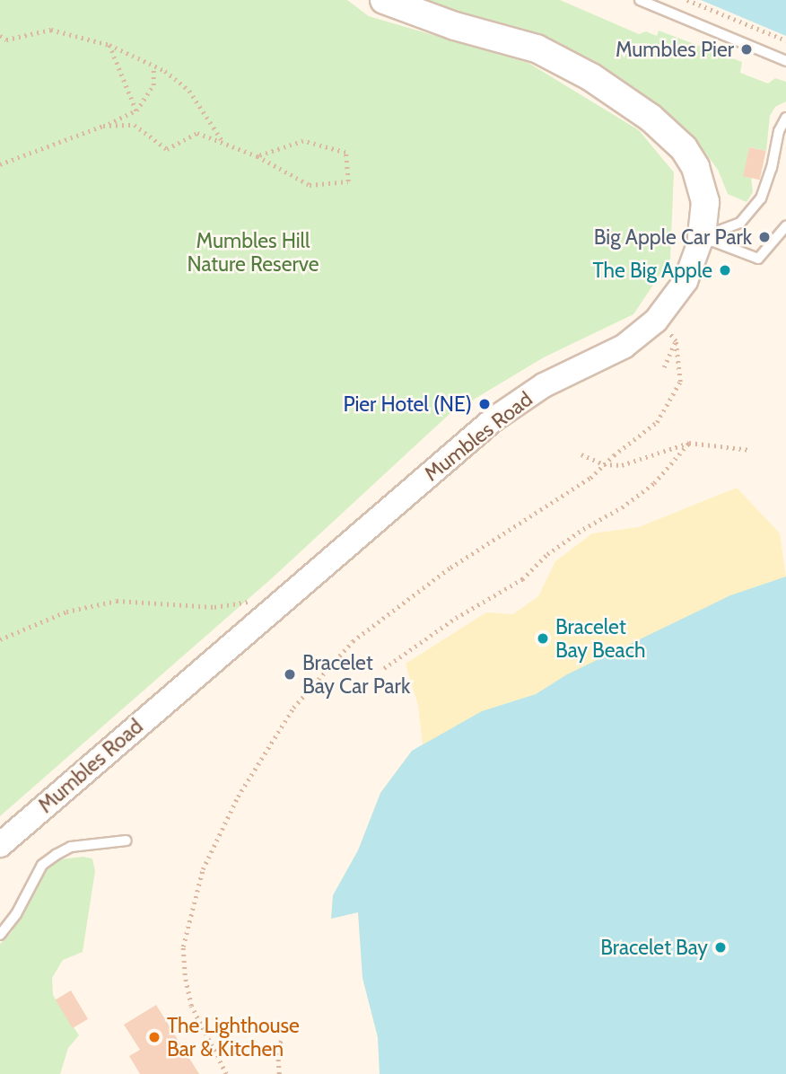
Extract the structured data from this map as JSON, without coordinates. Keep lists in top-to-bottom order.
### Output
{
  "streets": {
    "main road": ["Mumbles Road"]
  },
  "parks": ["Mumbles Hill Nature Reserve"],
  "places": [
    "Mumbles Pier",
    "Big Apple Car Park",
    "The Big Apple",
    "Pier Hotel (NE)",
    "Bracelet Bay Beach",
    "Bracelet Bay Car Park",
    "Bracelet Bay",
    "The Lighthouse Bar & Kitchen"
  ]
}
